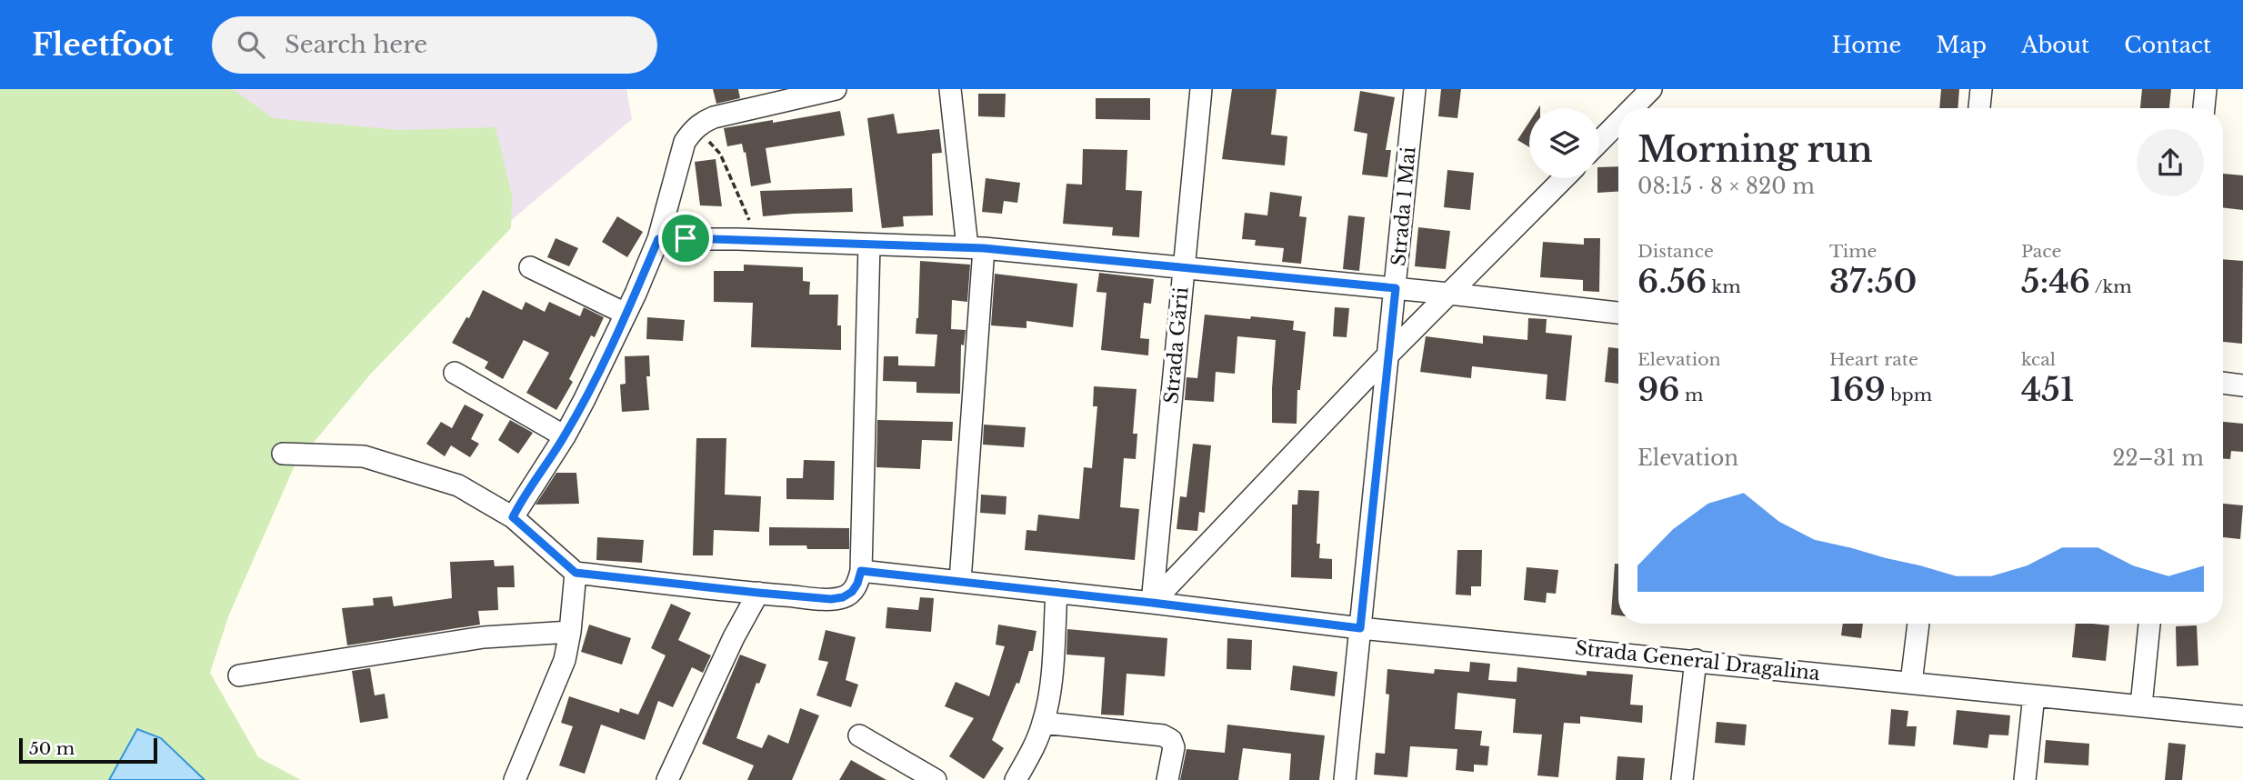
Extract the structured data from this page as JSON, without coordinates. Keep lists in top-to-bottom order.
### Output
{
  "streets": {
    "street": ["Strada 1 Mai", "Strada Gării", "Strada General Dragalina"]
  },
  "crossings": [
    ["Strada 1 Mai", "Strada General Dragalina"],
    ["Strada Gării", "Strada General Dragalina"]
  ],
  "scale_bar": "50 m",
  "page": {
    "header": "Fleetfoot",
    "search": "Search here",
    "nav": [
      "Home",
      "Map",
      "About",
      "Contact"
    ],
    "heading": ["Morning run", "08:15 · 8 × 820 m"],
    "stats": [
      ["Distance", "6.56 km"],
      ["Time", "37:50"],
      ["Pace", "5:46 /km"],
      ["Elevation", "96 m"],
      ["Heart rate", "169 bpm"],
      ["kcal", "451"]
    ],
    "chart": ["Elevation", "22–31 m"],
    "scale": "50 m"
  }
}
